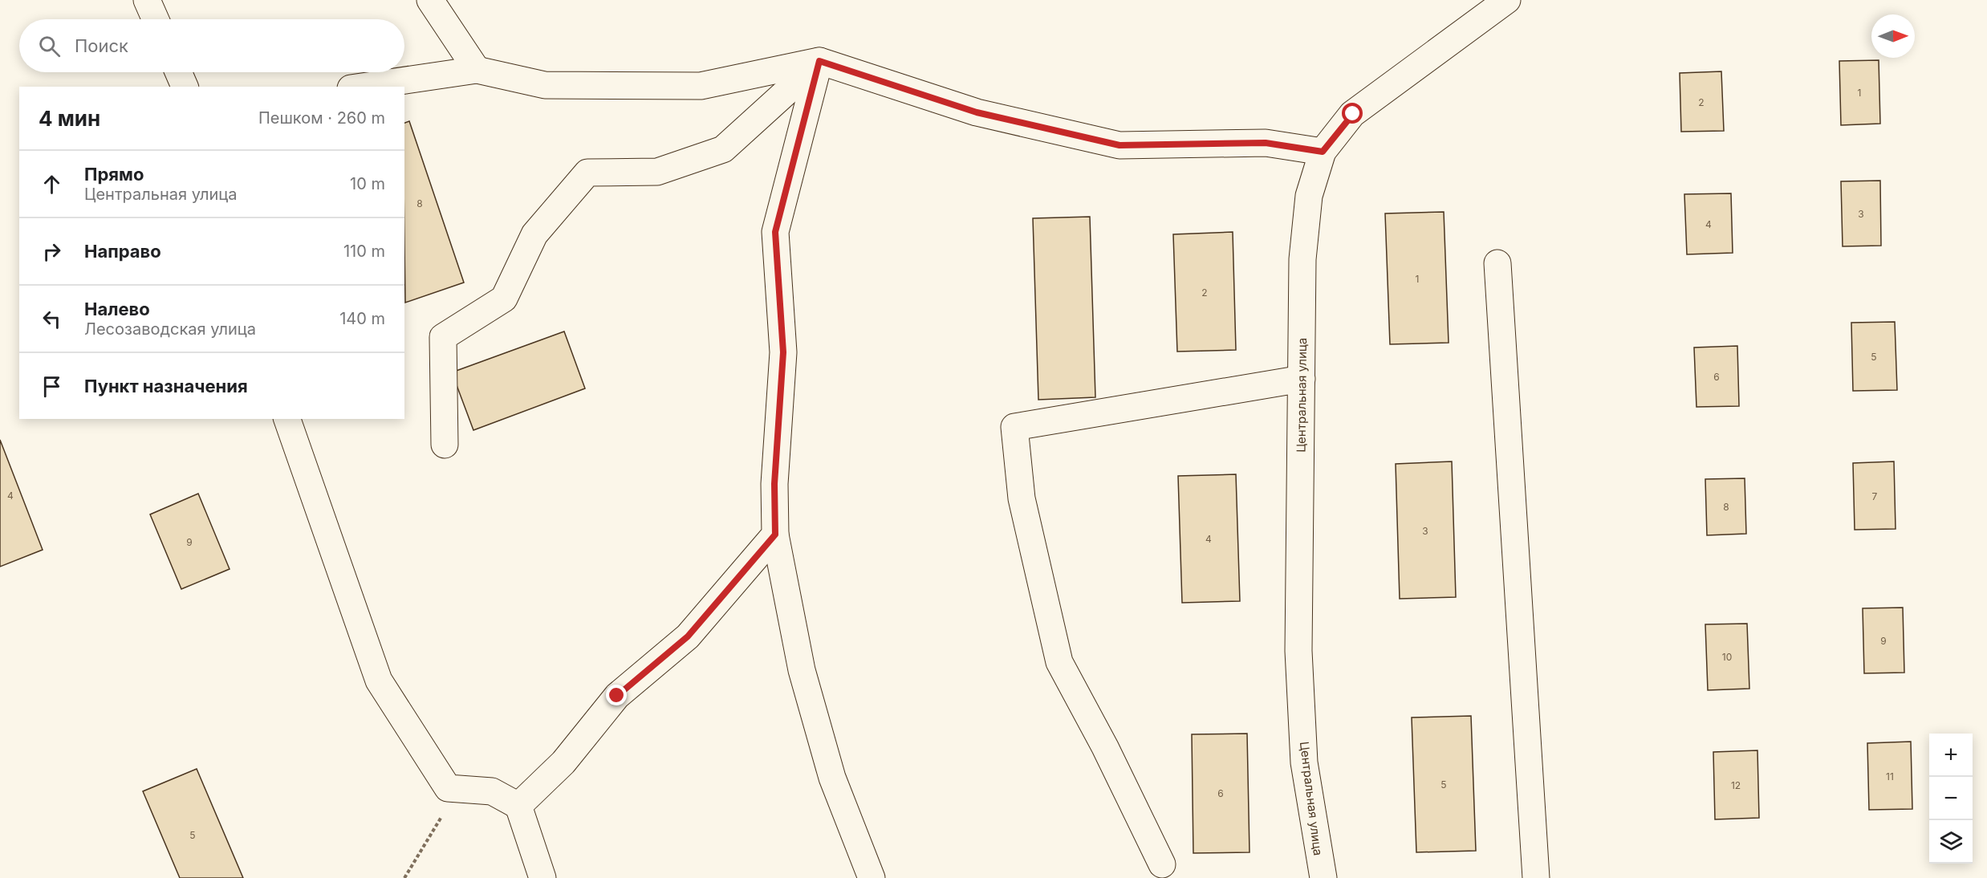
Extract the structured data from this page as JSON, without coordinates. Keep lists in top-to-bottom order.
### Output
{
  "streets": {
    "street": ["Центральная улица"]
  },
  "house_numbers": [
    "1",
    "2",
    "8",
    "3",
    "4",
    "1",
    "2",
    "5",
    "6",
    "4",
    "7",
    "8",
    "3",
    "4",
    "9",
    "9",
    "10",
    "11",
    "5",
    "12",
    "6",
    "5"
  ],
  "north": "right",
  "page": {
    "search": "Поиск",
    "heading": ["4 мин", "Пешком · 260 m"],
    "list": [
      ["Прямо", "Центральная улица", "10 m"],
      ["Направо", "110 m"],
      ["Налево", "Лесозаводская улица", "140 m"],
      "Пункт назначения"
    ],
    "map_buttons": ["+", "−"]
  }
}
